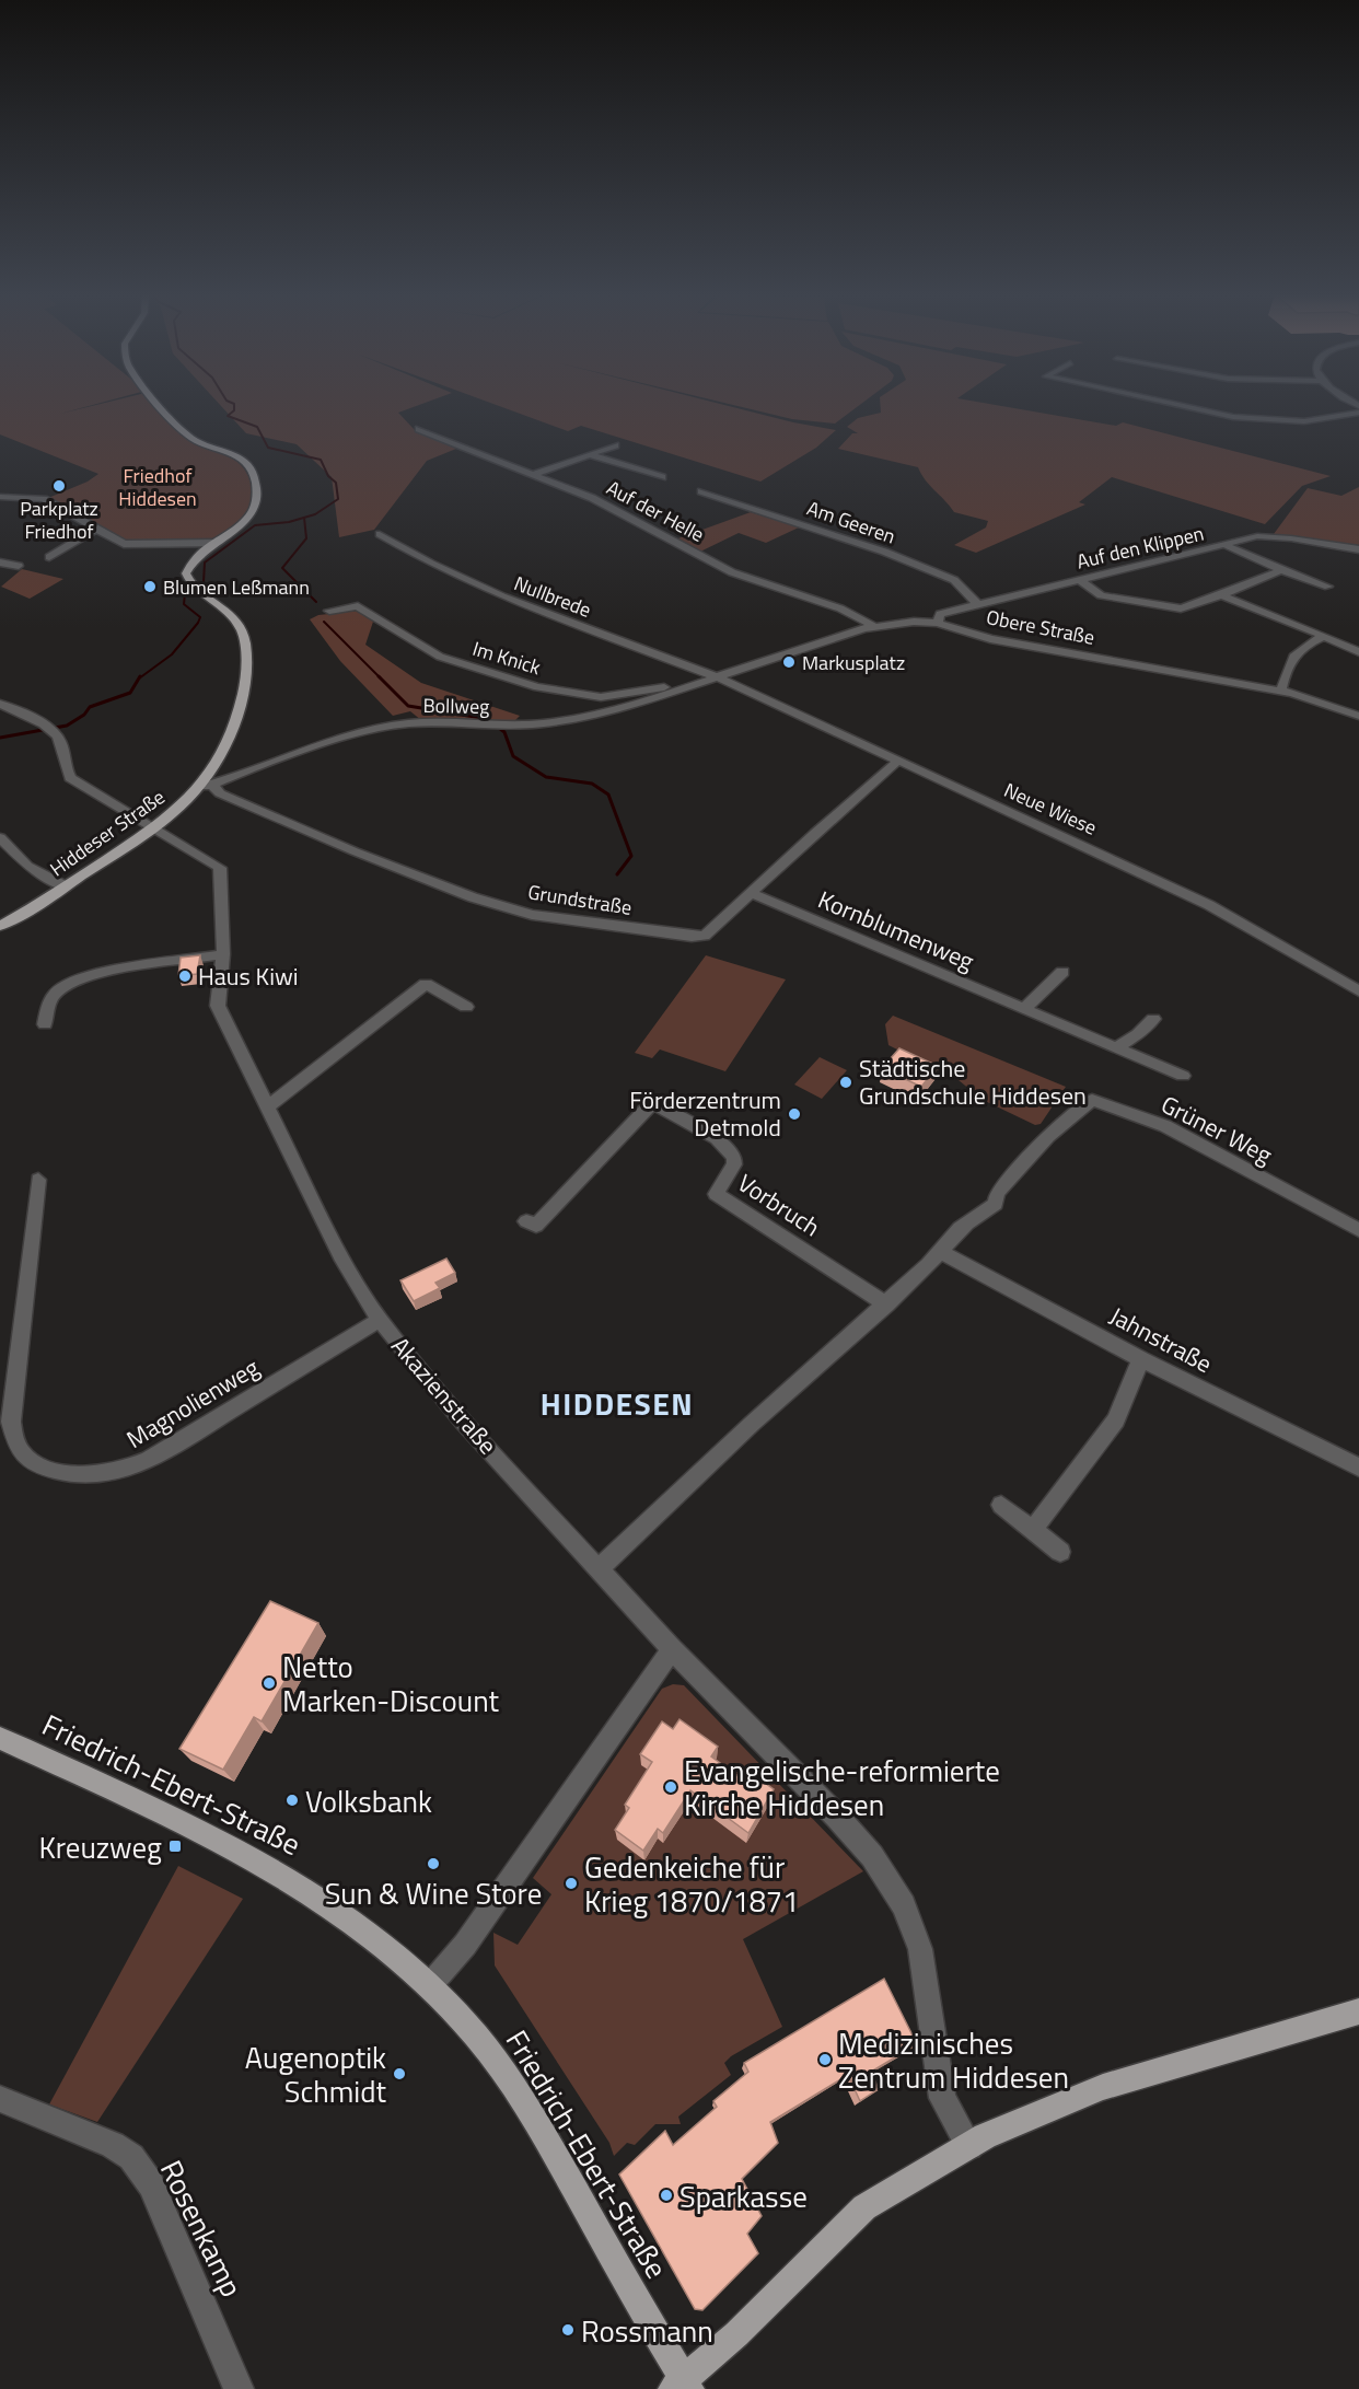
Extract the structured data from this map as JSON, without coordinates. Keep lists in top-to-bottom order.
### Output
{
  "streets": {
    "main road": ["Hiddeser Straße", "Friedrich-Ebert-Straße"],
    "street": [
      "Auf der Helle",
      "Am Geeren",
      "Auf den Klippen",
      "Nullbrede",
      "Obere Straße",
      "Im Knick",
      "Bollweg",
      "Neue Wiese",
      "Grundstraße",
      "Kornblumenweg",
      "Grüner Weg",
      "Vorbruch",
      "Jahnstraße",
      "Akazienstraße",
      "Magnolienweg",
      "Rosenkamp"
    ]
  },
  "crossings": [
    ["Auf der Helle", "Obere Straße"],
    ["Am Geeren", "Auf den Klippen"],
    ["Auf den Klippen", "Obere Straße"],
    ["Nullbrede", "Obere Straße"],
    ["Nullbrede", "Bollweg"],
    ["Nullbrede", "Neue Wiese"],
    ["Obere Straße", "Bollweg"],
    ["Obere Straße", "Neue Wiese"],
    ["Im Knick", "Bollweg"],
    ["Bollweg", "Neue Wiese"],
    ["Bollweg", "Hiddeser Straße"],
    ["Bollweg", "Grundstraße"],
    ["Neue Wiese", "Grundstraße"],
    ["Hiddeser Straße", "Akazienstraße"],
    ["Grundstraße", "Kornblumenweg"],
    ["Grüner Weg", "Jahnstraße"],
    ["Akazienstraße", "Magnolienweg"]
  ],
  "districts": ["HIDDESEN"],
  "parks": ["Friedhof Hiddesen"],
  "places": {
    "other": [
      "Parkplatz Friedhof",
      "Blumen Leßmann",
      "Markusplatz",
      "Haus Kiwi",
      "Städtische Grundschule Hiddesen",
      "Förderzentrum Detmold",
      "Netto Marken-Discount",
      "Evangelische-reformierte Kirche Hiddesen",
      "Volksbank",
      "Sun & Wine Store",
      "Gedenkeiche für Krieg 1870/1871",
      "Medizinisches Zentrum Hiddesen",
      "Augenoptik Schmidt",
      "Sparkasse",
      "Rossmann"
    ],
    "transit": ["Kreuzweg"]
  }
}
